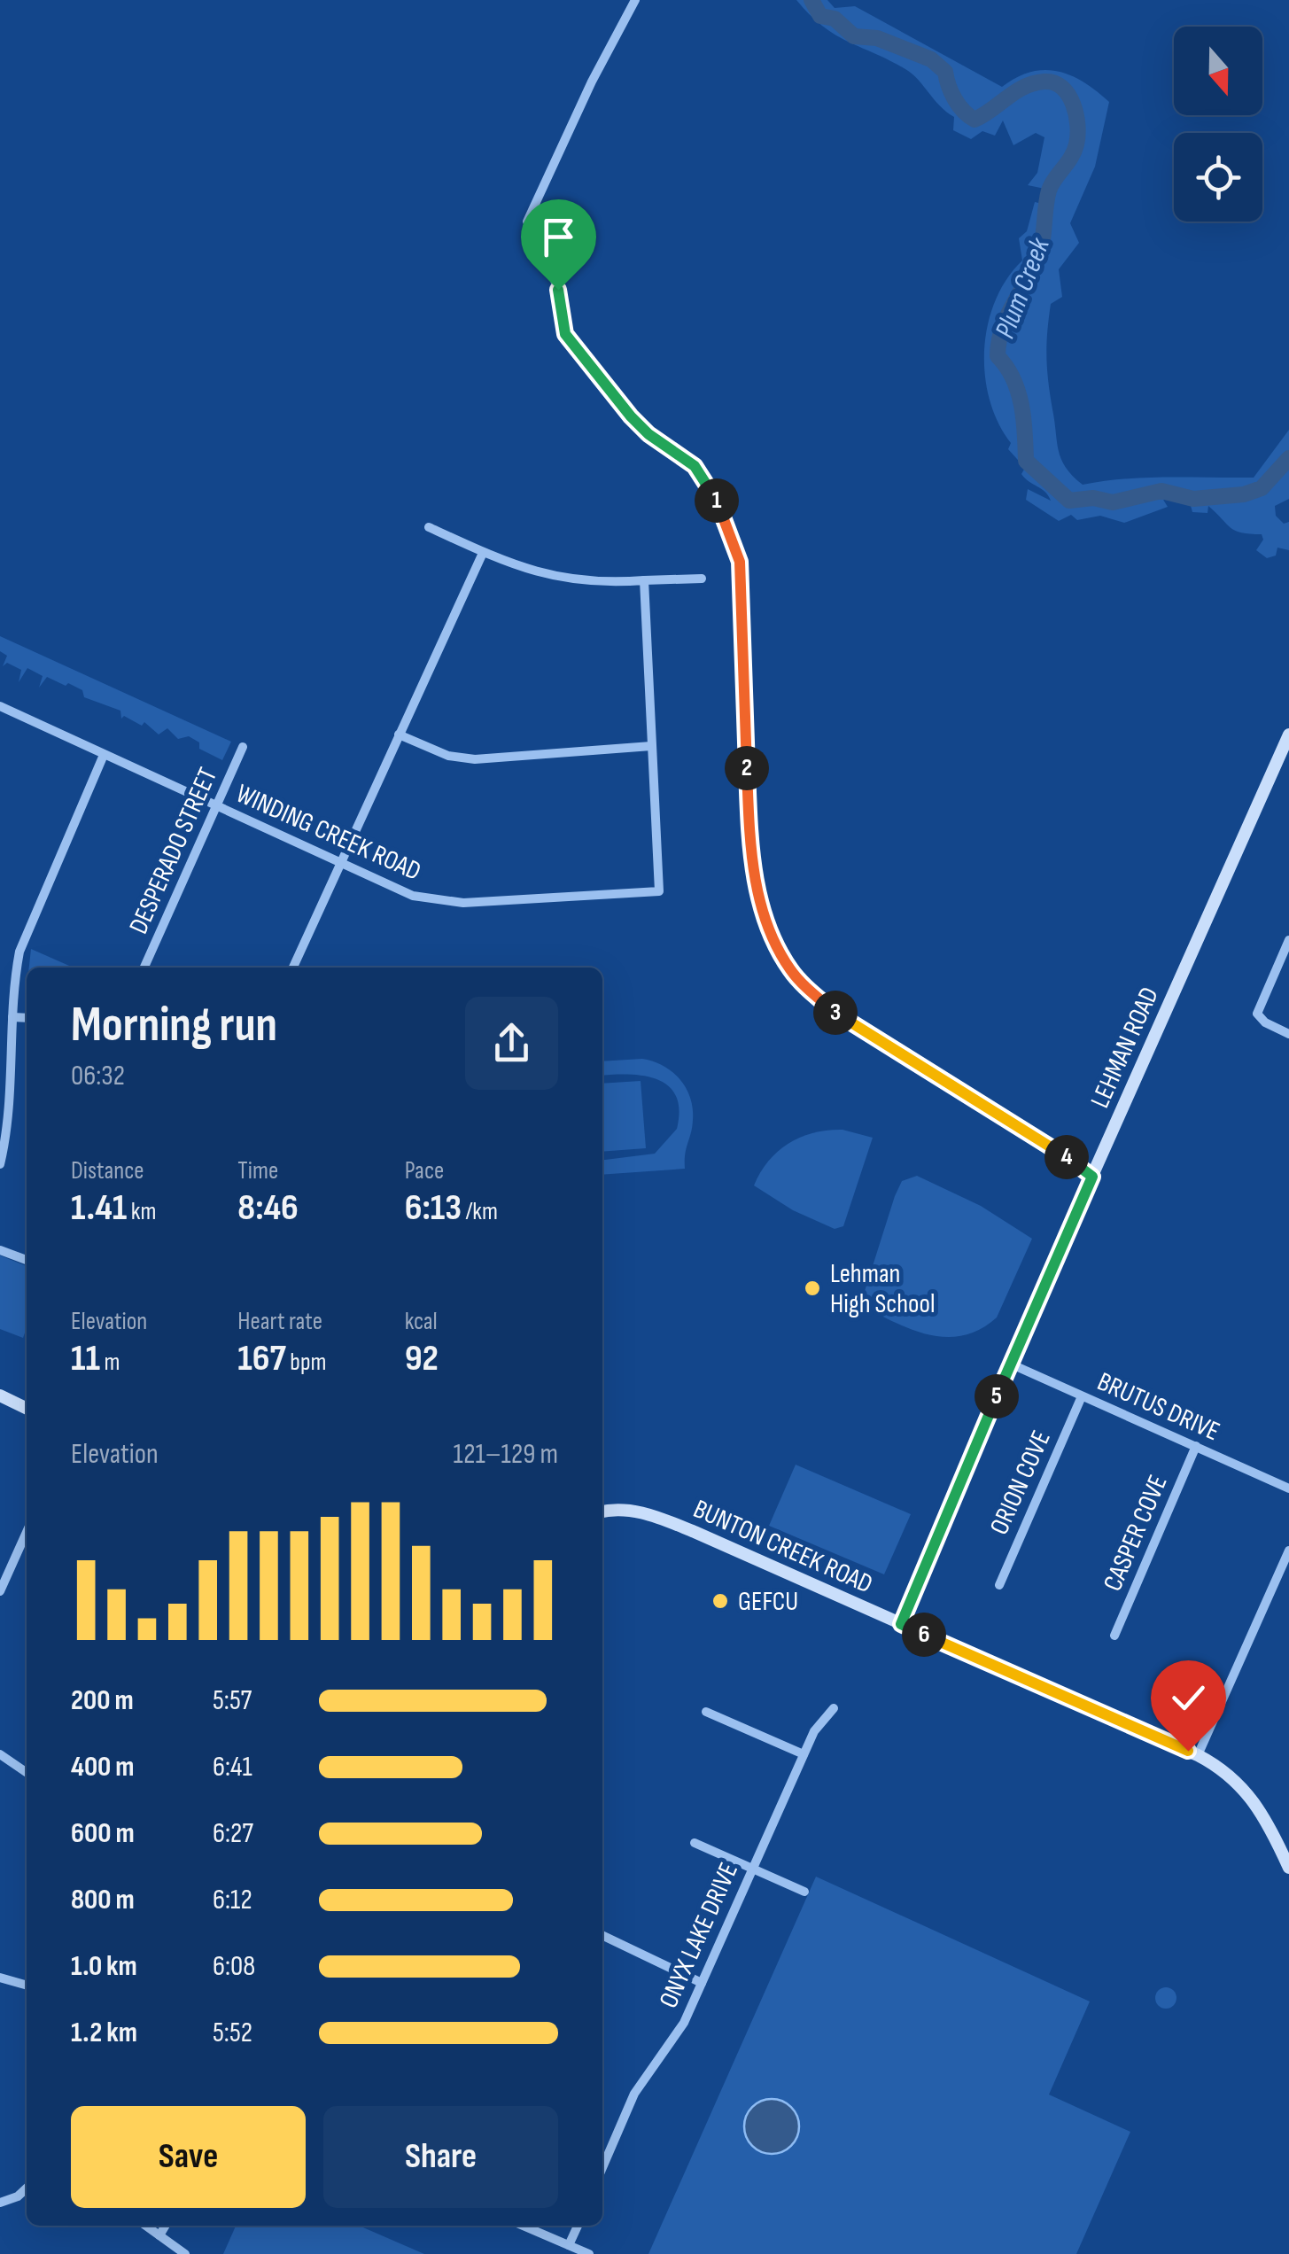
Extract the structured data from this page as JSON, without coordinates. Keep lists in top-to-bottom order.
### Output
{
  "streets": {
    "street": [
      "WINDING CREEK ROAD",
      "DESPERADO STREET",
      "LEHMAN ROAD",
      "BRUTUS DRIVE",
      "ORION COVE",
      "CASPER COVE",
      "BUNTON CREEK ROAD",
      "ONYX LAKE DRIVE"
    ]
  },
  "crossings": [
    ["WINDING CREEK ROAD", "DESPERADO STREET"],
    ["LEHMAN ROAD", "BRUTUS DRIVE"],
    ["LEHMAN ROAD", "BUNTON CREEK ROAD"],
    ["BRUTUS DRIVE", "ORION COVE"],
    ["BRUTUS DRIVE", "CASPER COVE"]
  ],
  "water": ["Plum Creek"],
  "places": ["Lehman High School", "GEFCU"],
  "north": "bottom",
  "page": {
    "pins": [
      "1",
      "2",
      "3",
      "4",
      "5",
      "6"
    ],
    "heading": ["Morning run", "06:32"],
    "stats": [
      ["Distance", "1.41 km"],
      ["Time", "8:46"],
      ["Pace", "6:13 /km"],
      ["Elevation", "11 m"],
      ["Heart rate", "167 bpm"],
      ["kcal", "92"]
    ],
    "chart": ["Elevation", "121–129 m"],
    "list": [
      {
        "name": "200 m",
        "note": "5:57"
      },
      {
        "name": "400 m",
        "note": "6:41"
      },
      {
        "name": "600 m",
        "note": "6:27"
      },
      {
        "name": "800 m",
        "note": "6:12"
      },
      {
        "name": "1.0 km",
        "note": "6:08"
      },
      {
        "name": "1.2 km",
        "note": "5:52"
      }
    ],
    "buttons": ["Save", "Share"]
  }
}
